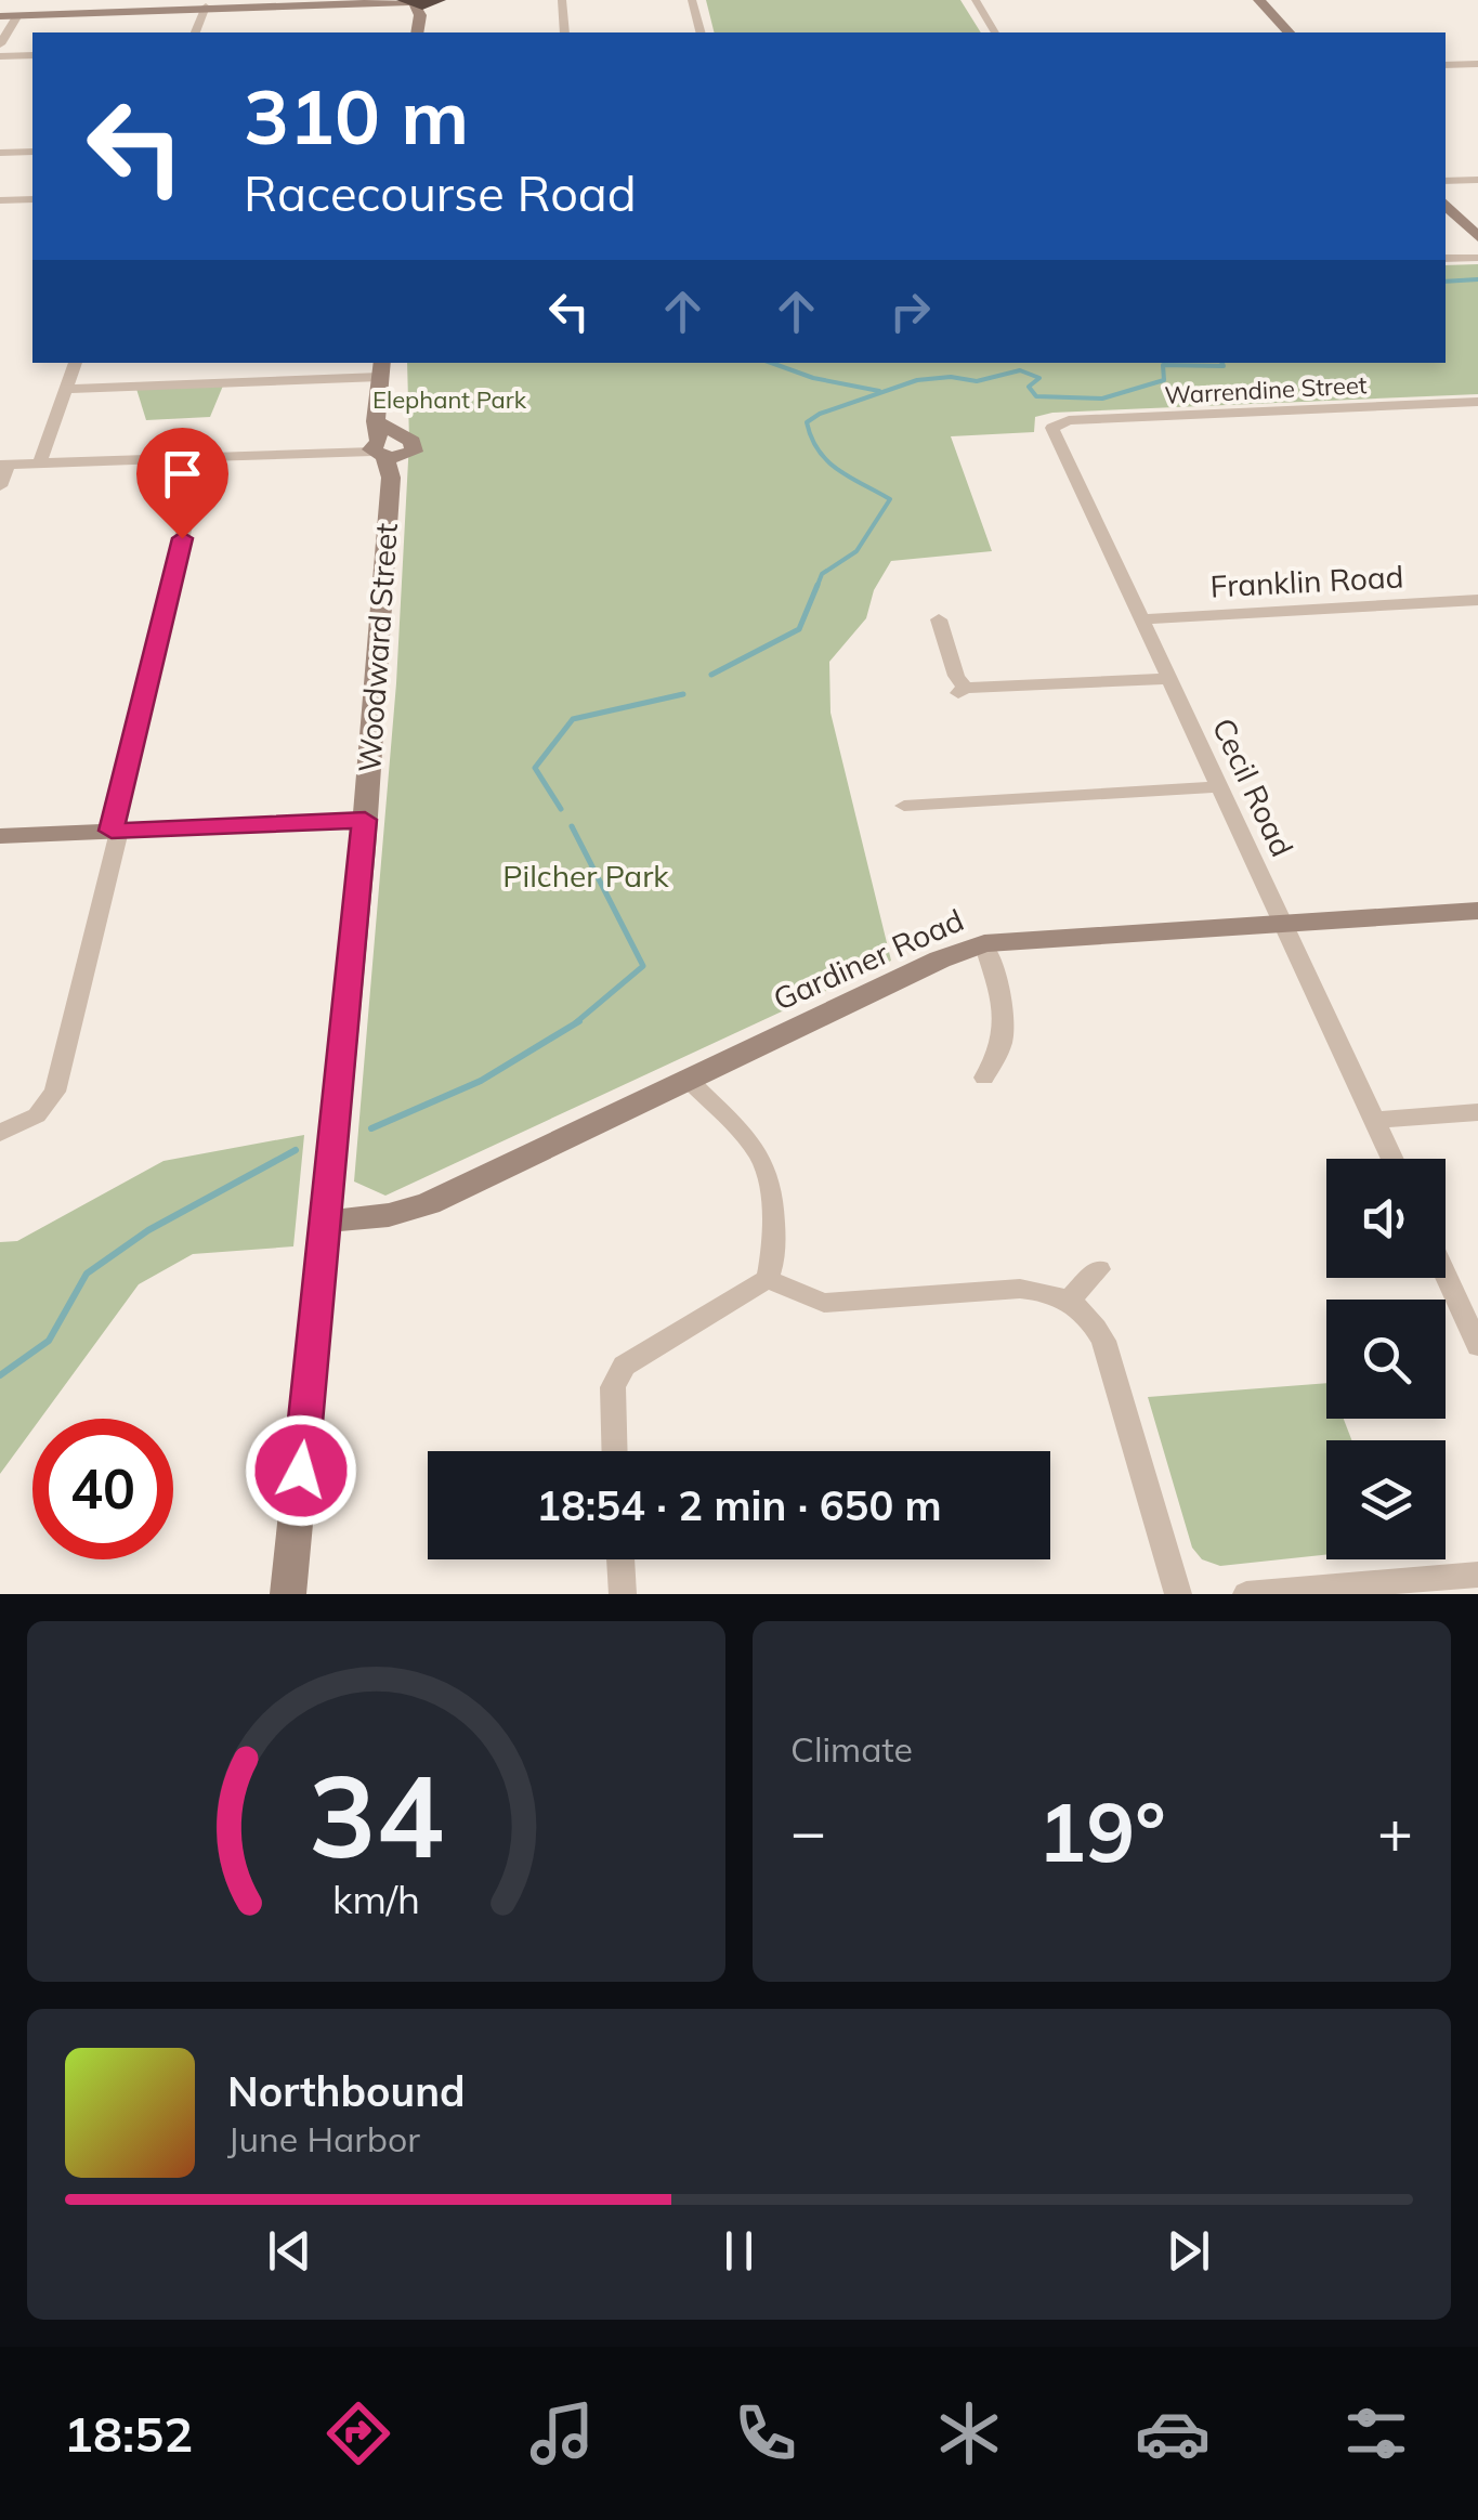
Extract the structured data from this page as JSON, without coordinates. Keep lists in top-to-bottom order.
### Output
{
  "streets": {
    "street": [
      "Warrendine Street",
      "Franklin Road",
      "Woodward Street",
      "Cecil Road",
      "Gardiner Road"
    ]
  },
  "crossings": [
    ["Warrendine Street", "Cecil Road"],
    ["Franklin Road", "Cecil Road"],
    ["Woodward Street", "Gardiner Road"],
    ["Cecil Road", "Gardiner Road"]
  ],
  "parks": ["Elephant Park", "Pilcher Park"],
  "page": {
    "turn": ["310 m", "Racecourse Road"],
    "limit": "40",
    "trip": "18:54 · 2 min · 650 m",
    "tile": "Climate",
    "heat": ["−", "19°", "+"],
    "song": ["Northbound", "June Harbor"],
    "tabs": "18:52",
    "gauge": ["34", "km/h"]
  }
}
